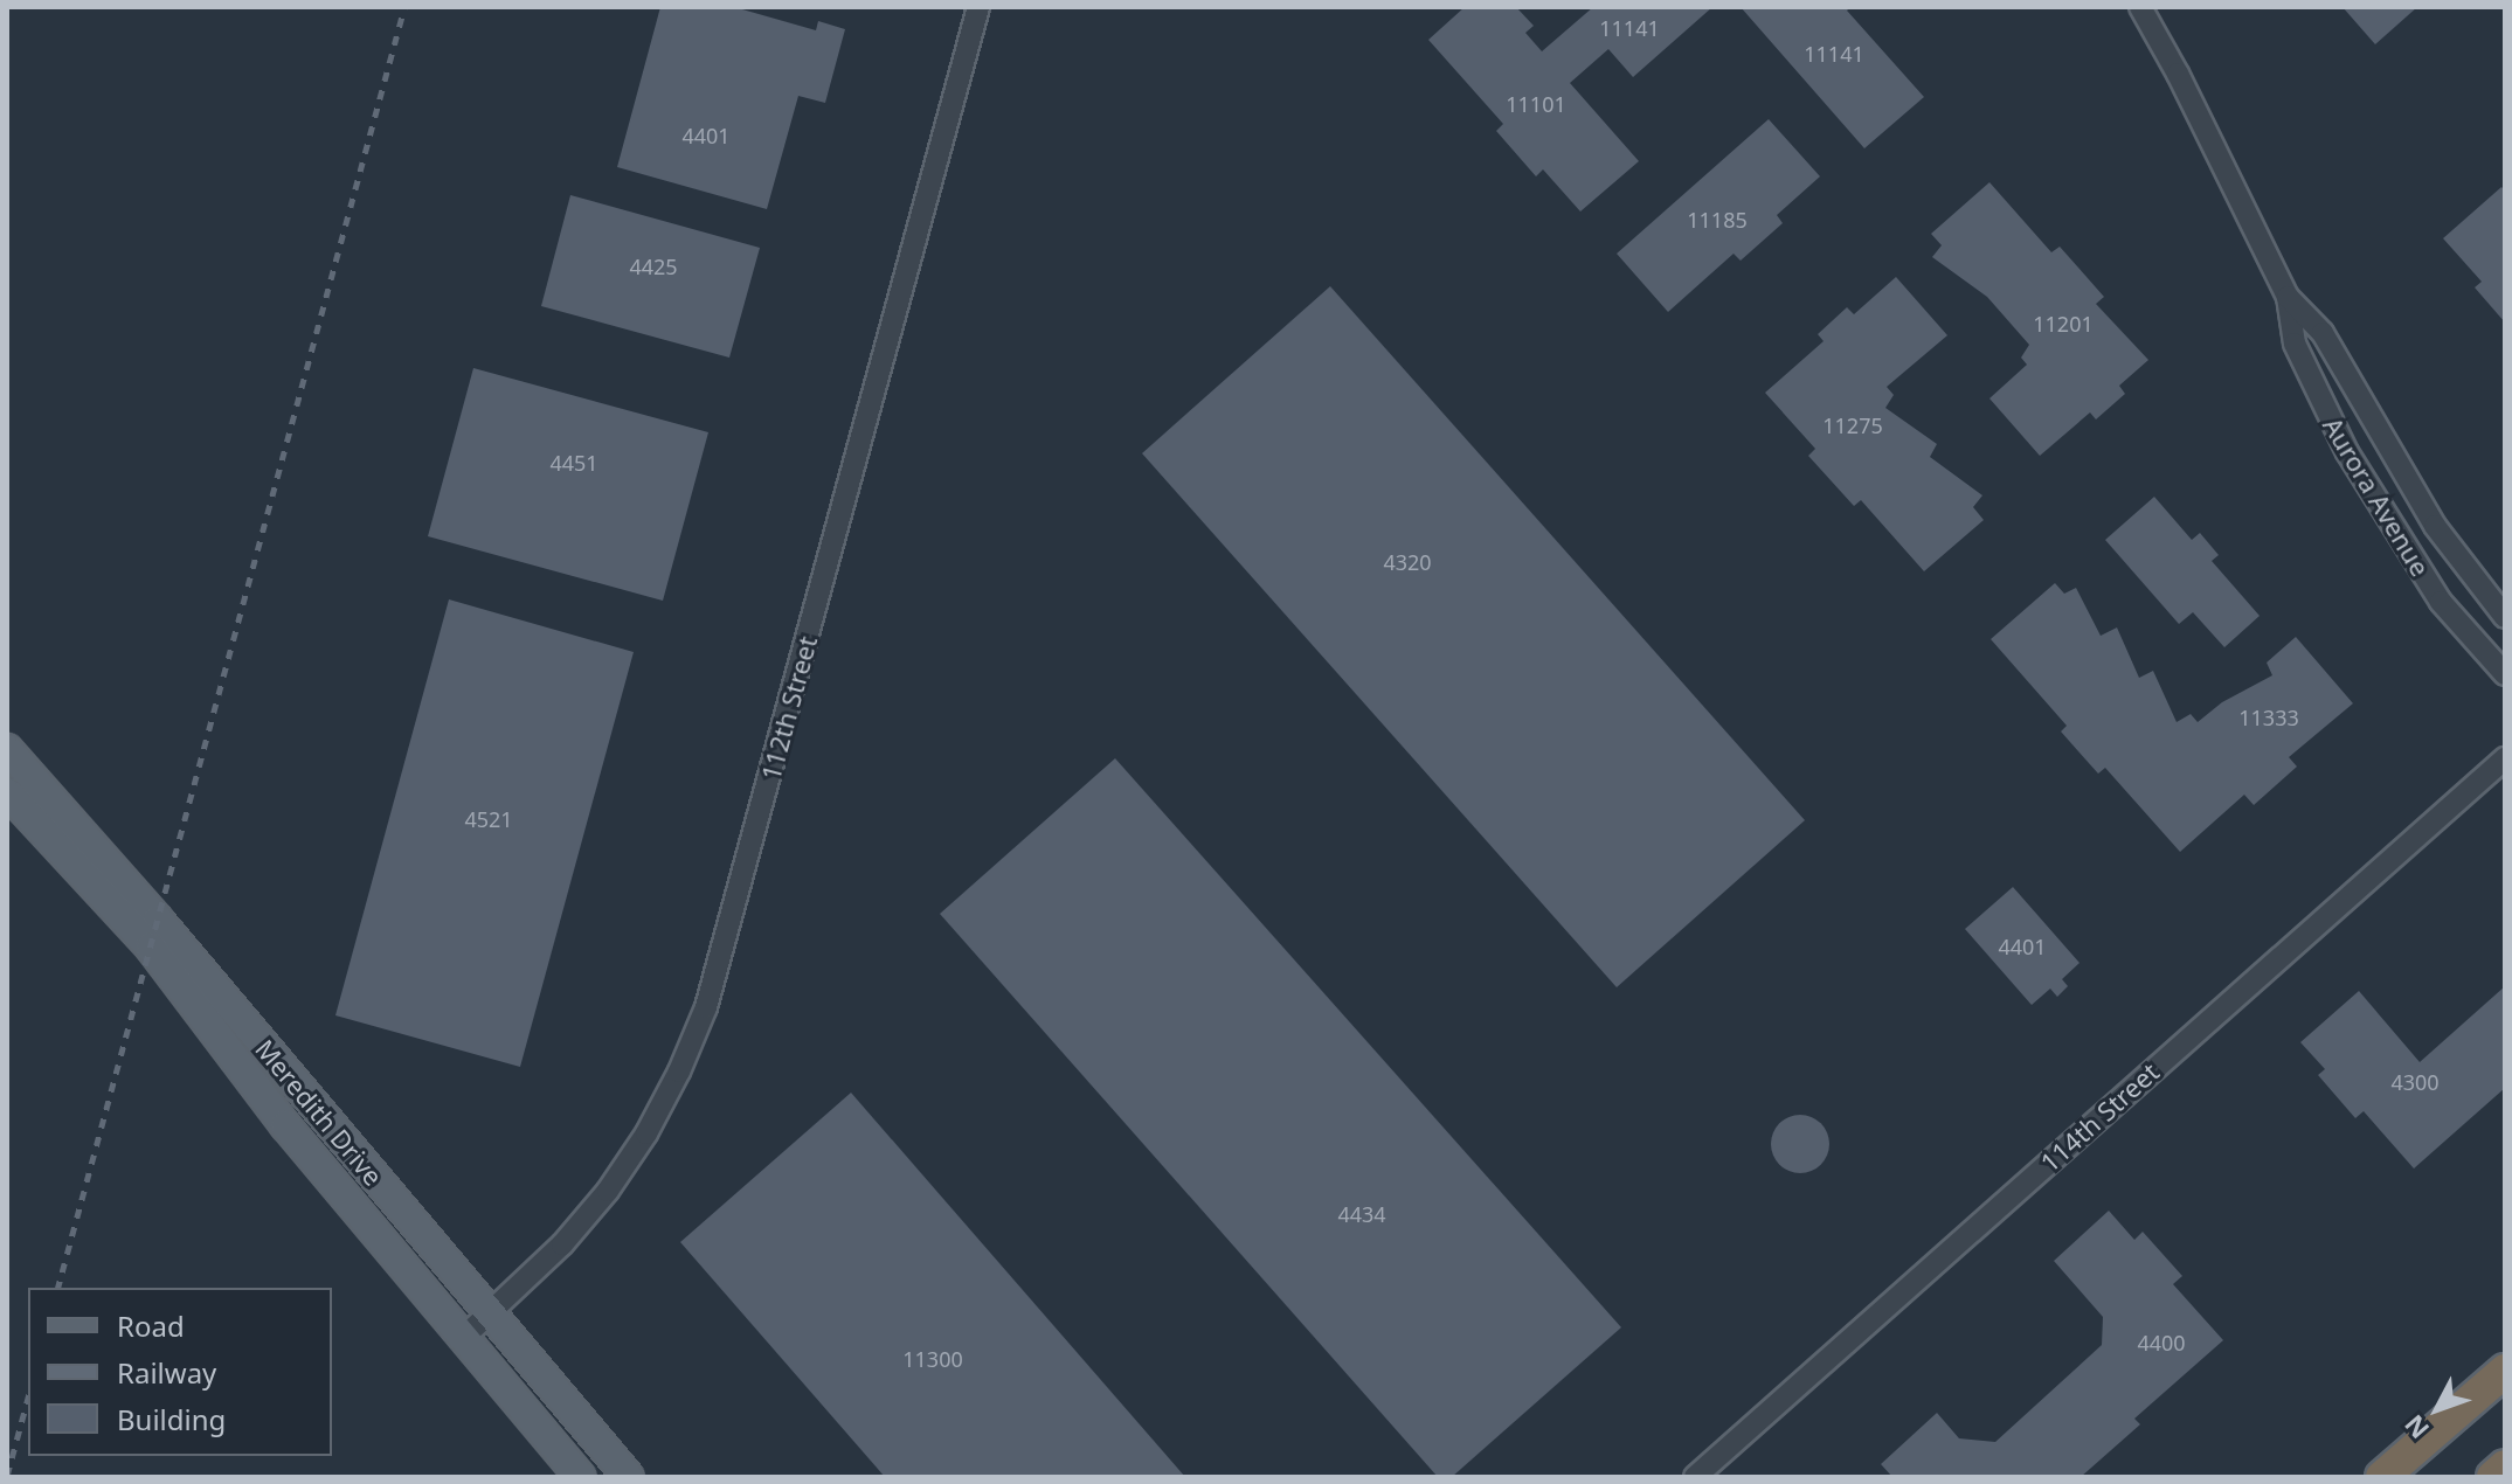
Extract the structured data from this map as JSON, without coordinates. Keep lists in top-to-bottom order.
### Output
{
  "streets": {
    "main road": ["Meredith Drive"],
    "street": ["Aurora Avenue", "112th Street", "114th Street"]
  },
  "crossings": [
    ["112th Street", "Meredith Drive"]
  ],
  "house_numbers": [
    "11141",
    "11141",
    "11101",
    "4401",
    "11185",
    "4425",
    "11201",
    "11275",
    "4451",
    "4320",
    "11333",
    "4521",
    "4401",
    "4300",
    "4434",
    "4400",
    "11300"
  ],
  "legend": ["Road", "Railway", "Building"],
  "north": "bottom left"
}
